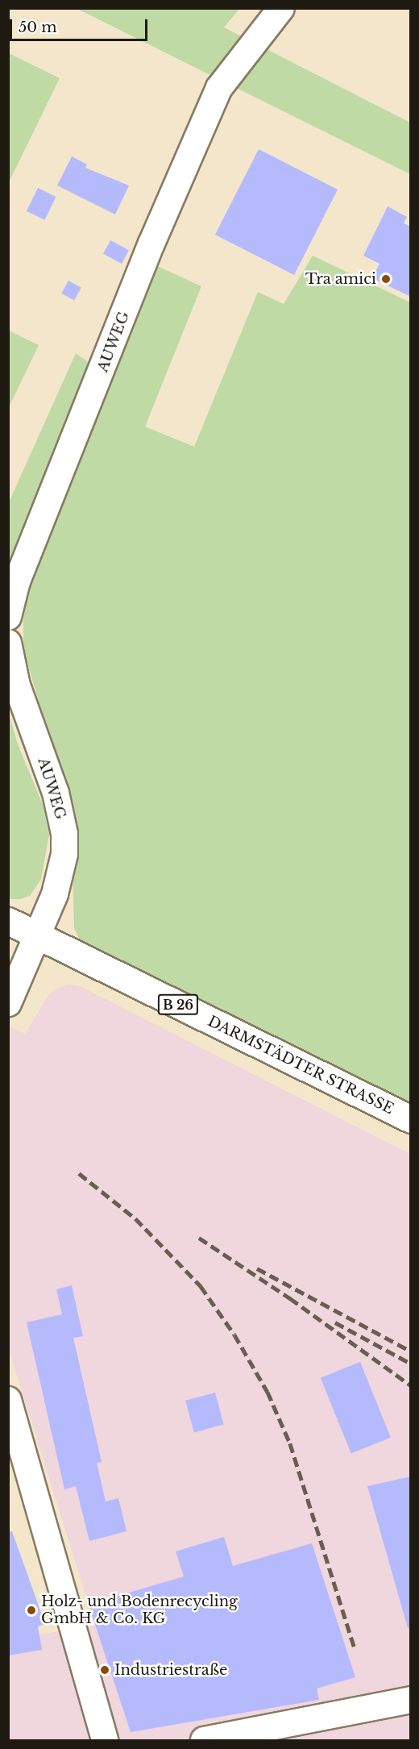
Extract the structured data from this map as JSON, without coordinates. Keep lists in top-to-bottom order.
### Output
{
  "streets": {
    "main road": ["B 26", "DARMSTÄDTER STRASSE"],
    "street": ["AUWEG"]
  },
  "crossings": [
    ["AUWEG", "DARMSTÄDTER STRASSE"]
  ],
  "places": ["Tra amici", "Holz- und Bodenrecycling GmbH & Co. KG", "Industriestraße"],
  "scale_bar": "50 m"
}
